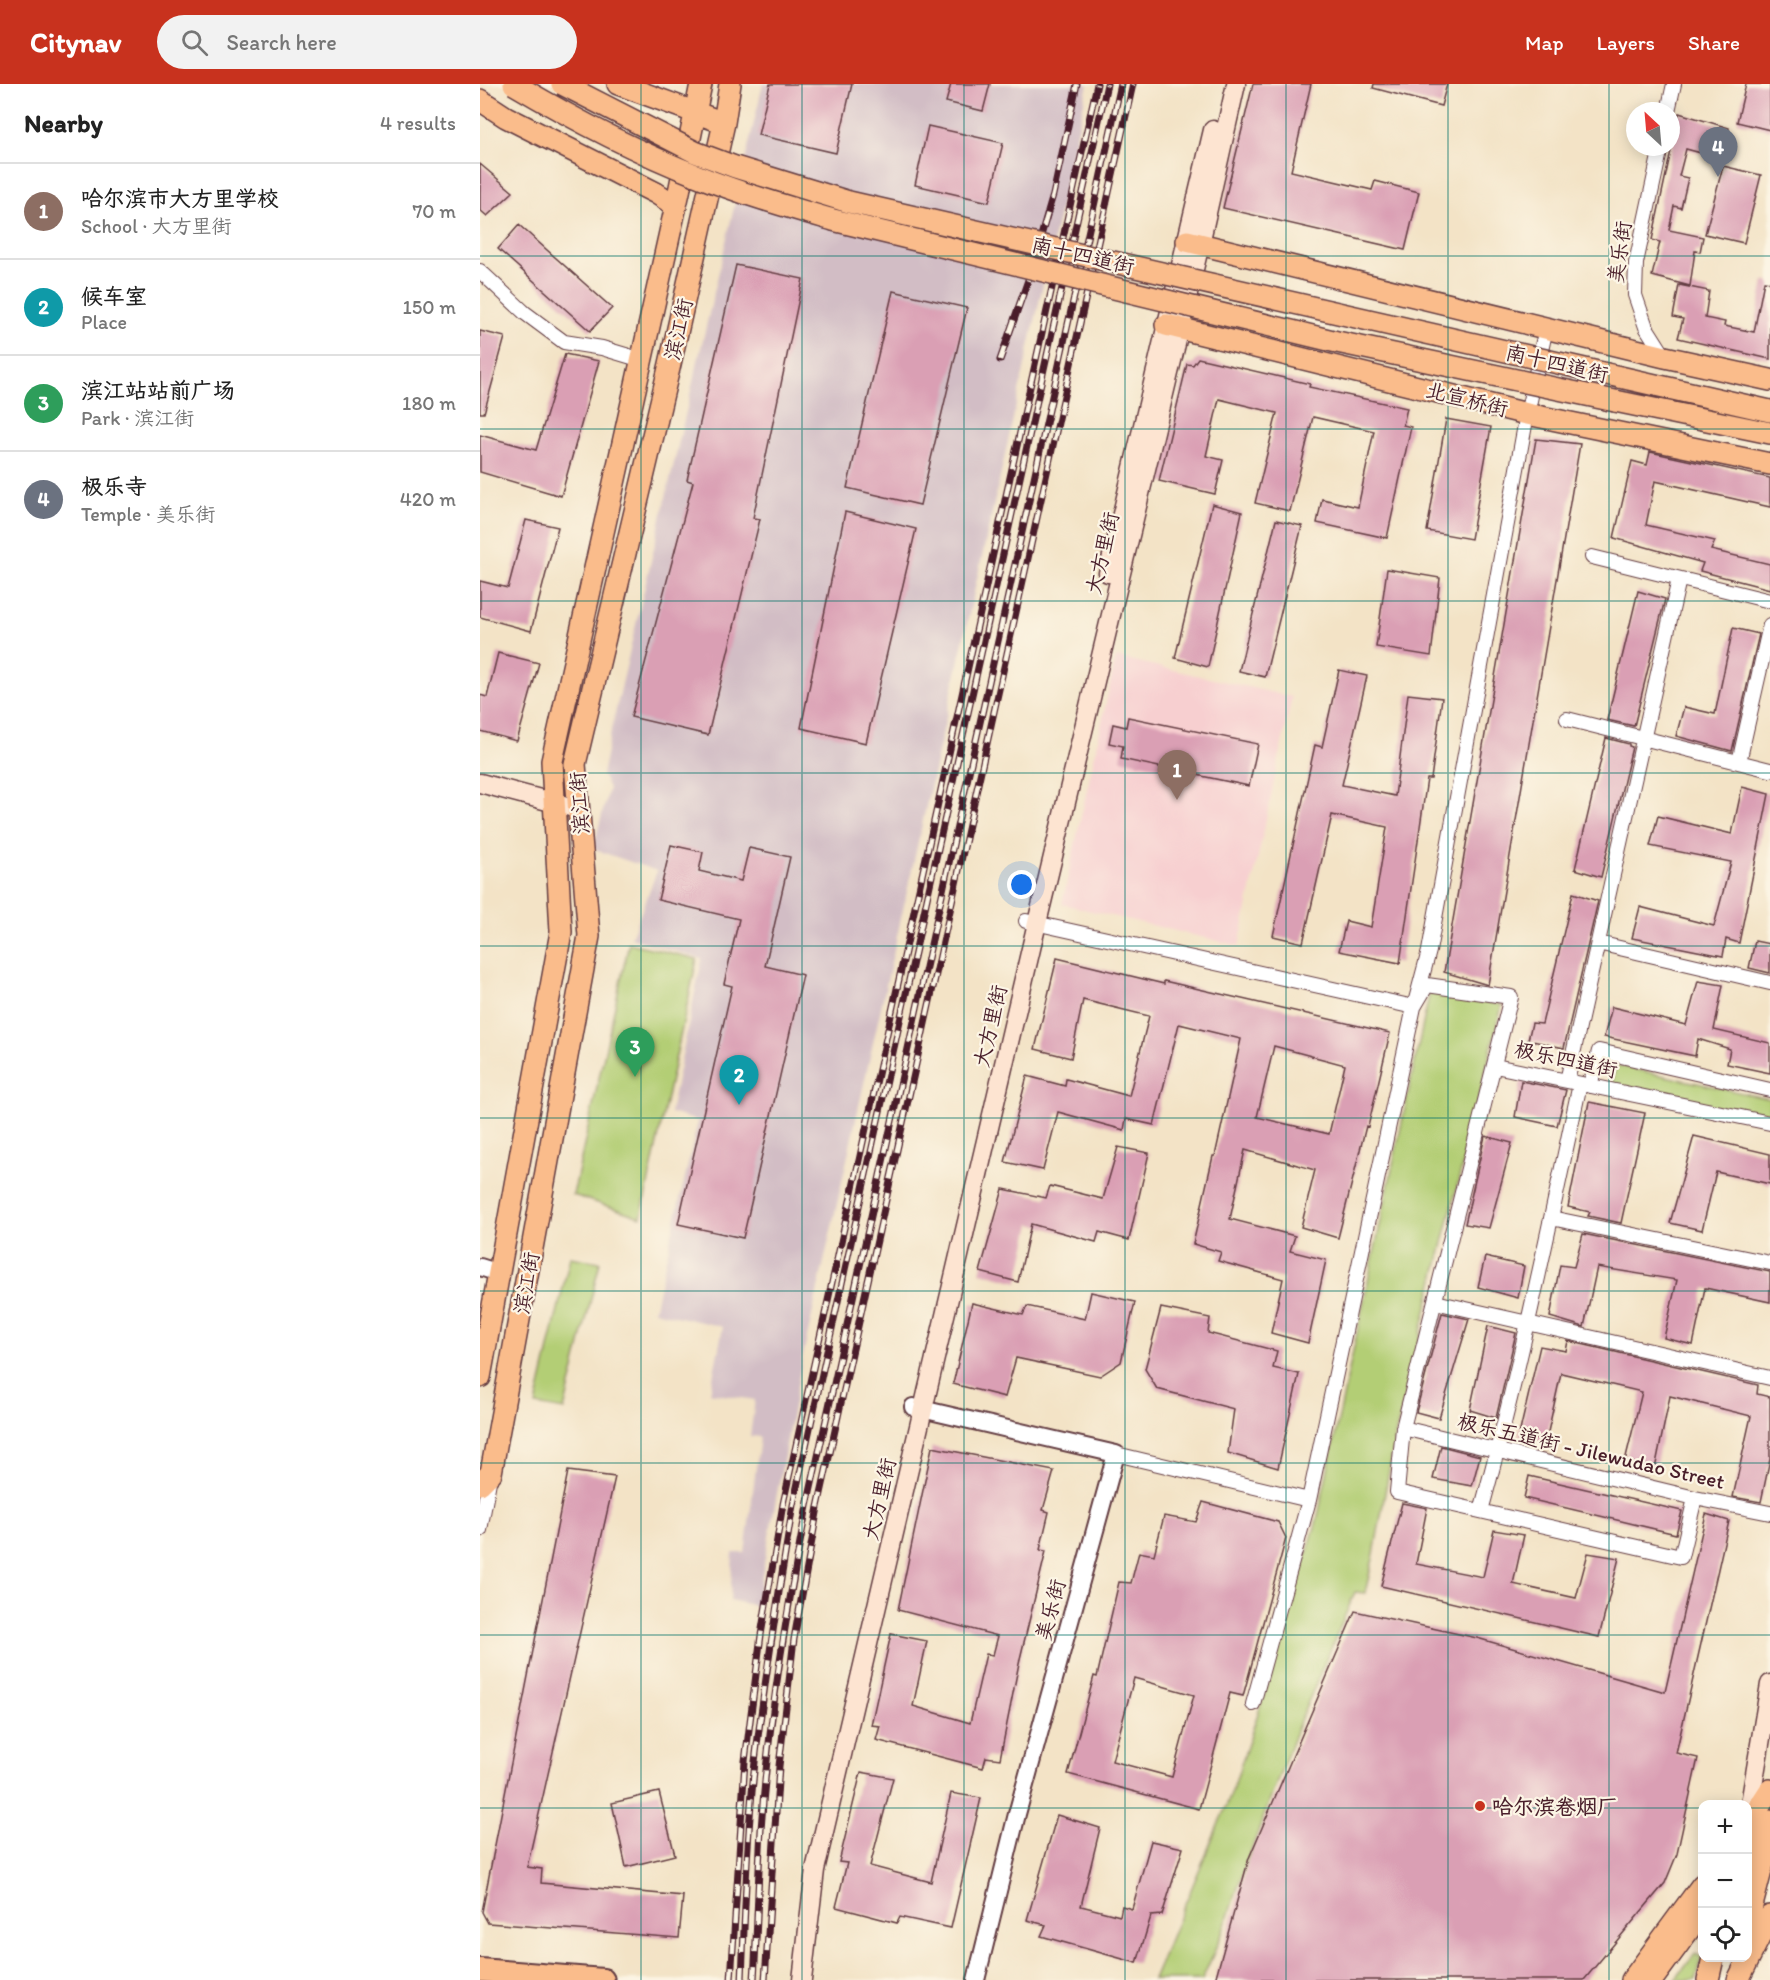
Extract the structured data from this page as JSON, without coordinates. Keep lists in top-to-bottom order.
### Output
{
  "streets": {
    "main road": [
      "南十四道街",
      "滨江街",
      "北宣桥街",
      "大方里街"
    ],
    "street": ["美乐街", "极乐四道街", "极乐五道街 - Jilewudao Street"]
  },
  "crossings": [
    ["北宣桥街", "大方里街"]
  ],
  "places": ["哈尔滨卷烟厂"],
  "north": "top left",
  "page": {
    "header": "Citynav",
    "search": "Search here",
    "nav": ["Map", "Layers", "Share"],
    "heading": ["Nearby", "4 results"],
    "pins": [
      "4",
      "1",
      "3",
      "2"
    ],
    "list": [
      {
        "mark": "1",
        "name": "哈尔滨市大方里学校",
        "note": "School · 大方里街",
        "value": "70 m"
      },
      {
        "mark": "2",
        "name": "候车室",
        "note": "Place",
        "value": "150 m"
      },
      {
        "mark": "3",
        "name": "滨江站站前广场",
        "note": "Park · 滨江街",
        "value": "180 m"
      },
      {
        "mark": "4",
        "name": "极乐寺",
        "note": "Temple · 美乐街",
        "value": "420 m"
      }
    ],
    "map_buttons": ["+", "−"]
  }
}
